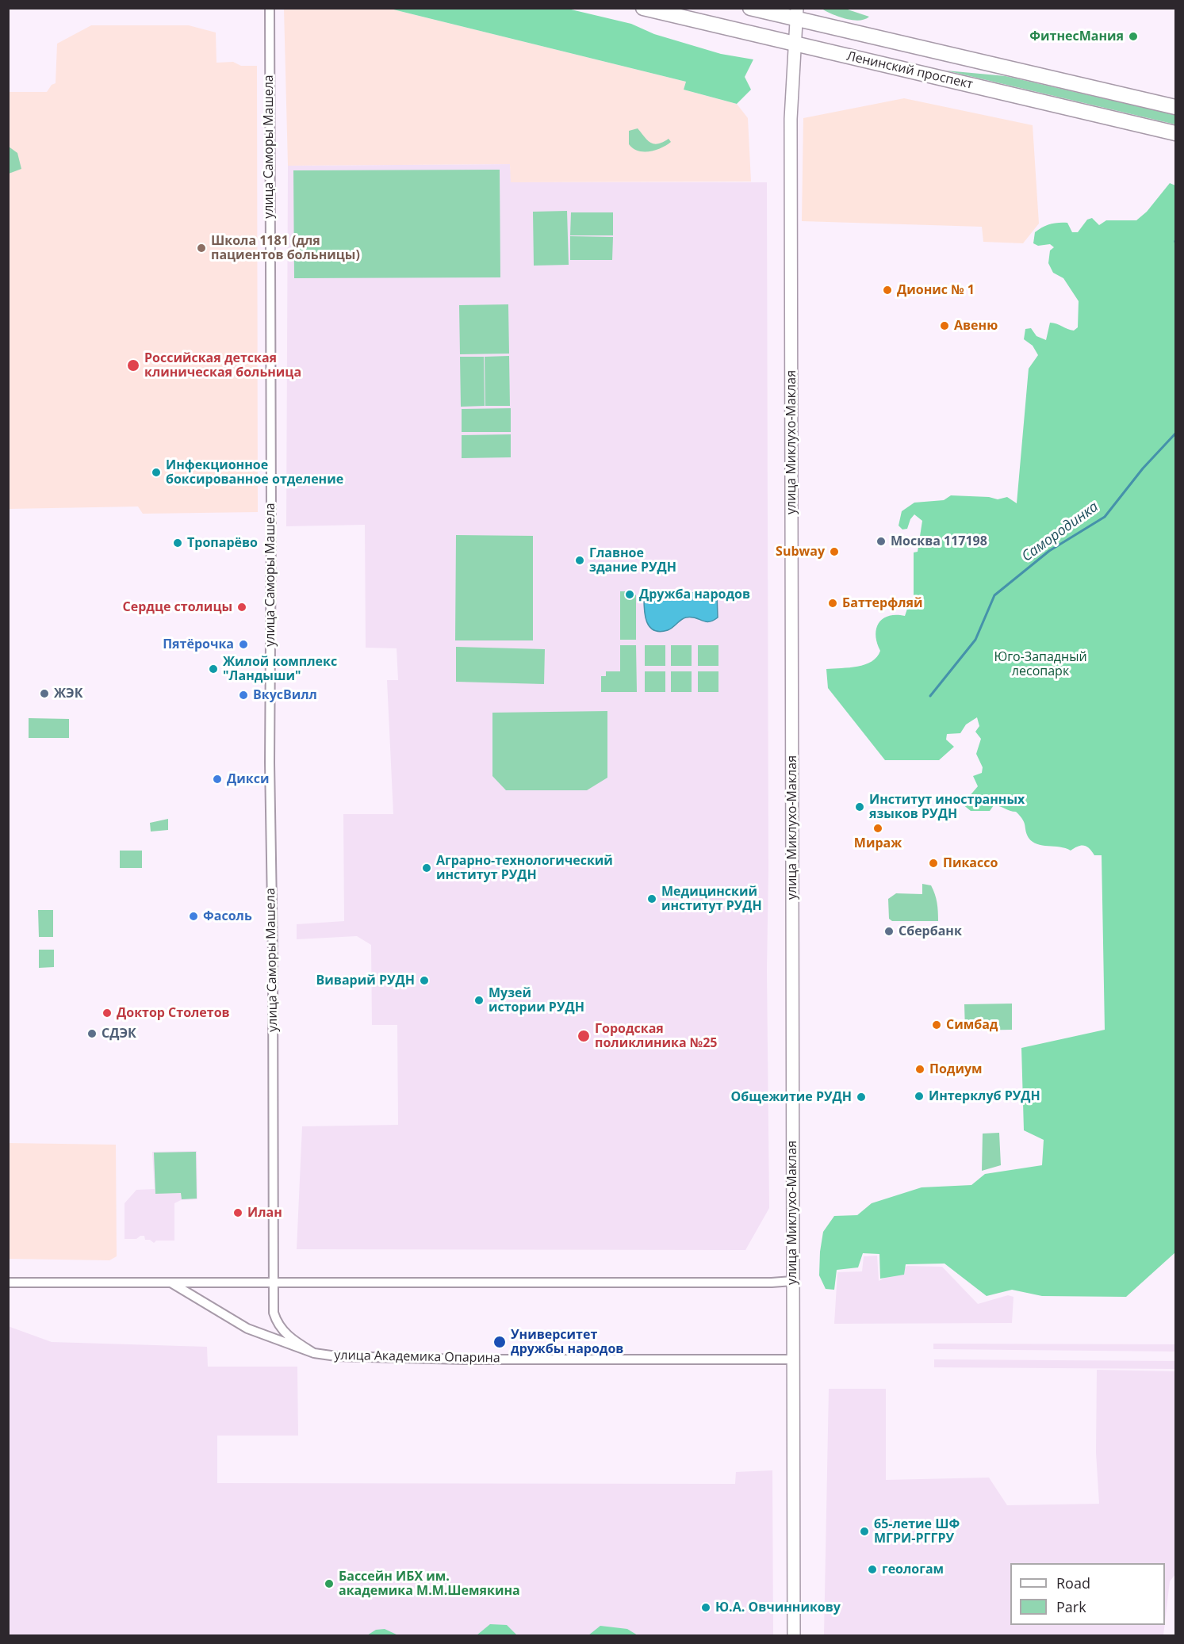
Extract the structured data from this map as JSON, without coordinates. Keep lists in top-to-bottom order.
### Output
{
  "streets": {
    "main road": ["Ленинский проспект", "улица Миклухо-Маклая"],
    "street": ["улица Саморы Машела", "улица Академика Опарина"]
  },
  "crossings": [
    ["Ленинский проспект", "улица Миклухо-Маклая"],
    ["улица Саморы Машела", "улица Академика Опарина"],
    ["улица Миклухо-Маклая", "улица Академика Опарина"]
  ],
  "water": ["Самородинка"],
  "parks": ["Юго-Западный лесопарк"],
  "places": [
    "ФитнесМания",
    "Школа 1181 (для пациентов больницы)",
    "Дионис № 1",
    "Авеню",
    "Российская детская клиническая больница",
    "Инфекционное боксированное отделение",
    "Москва 117198",
    "Тропарёво",
    "Subway",
    "Главное здание РУДН",
    "Дружба народов",
    "Баттерфляй",
    "Сердце столицы",
    "Пятёрочка",
    "Жилой комплекс \"Ландыши\"",
    "ЖЭК",
    "ВкусВилл",
    "Дикси",
    "Институт иностранных языков РУДН",
    "Мираж",
    "Пикассо",
    "Аграрно-технологический институт РУДН",
    "Медицинский институт РУДН",
    "Фасоль",
    "Сбербанк",
    "Виварий РУДН",
    "Музей истории РУДН",
    "Доктор Столетов",
    "Симбад",
    "СДЭК",
    "Городская поликлиника №25",
    "Подиум",
    "Интерклуб РУДН",
    "Общежитие РУДН",
    "Илан",
    "Университет дружбы народов",
    "65-летие ШФ МГРИ-РГГРУ",
    "геологам",
    "Бассейн ИБХ им. академика М.М.Шемякина",
    "Ю.А. Овчинникову"
  ],
  "legend": ["Road", "Park"]
}
